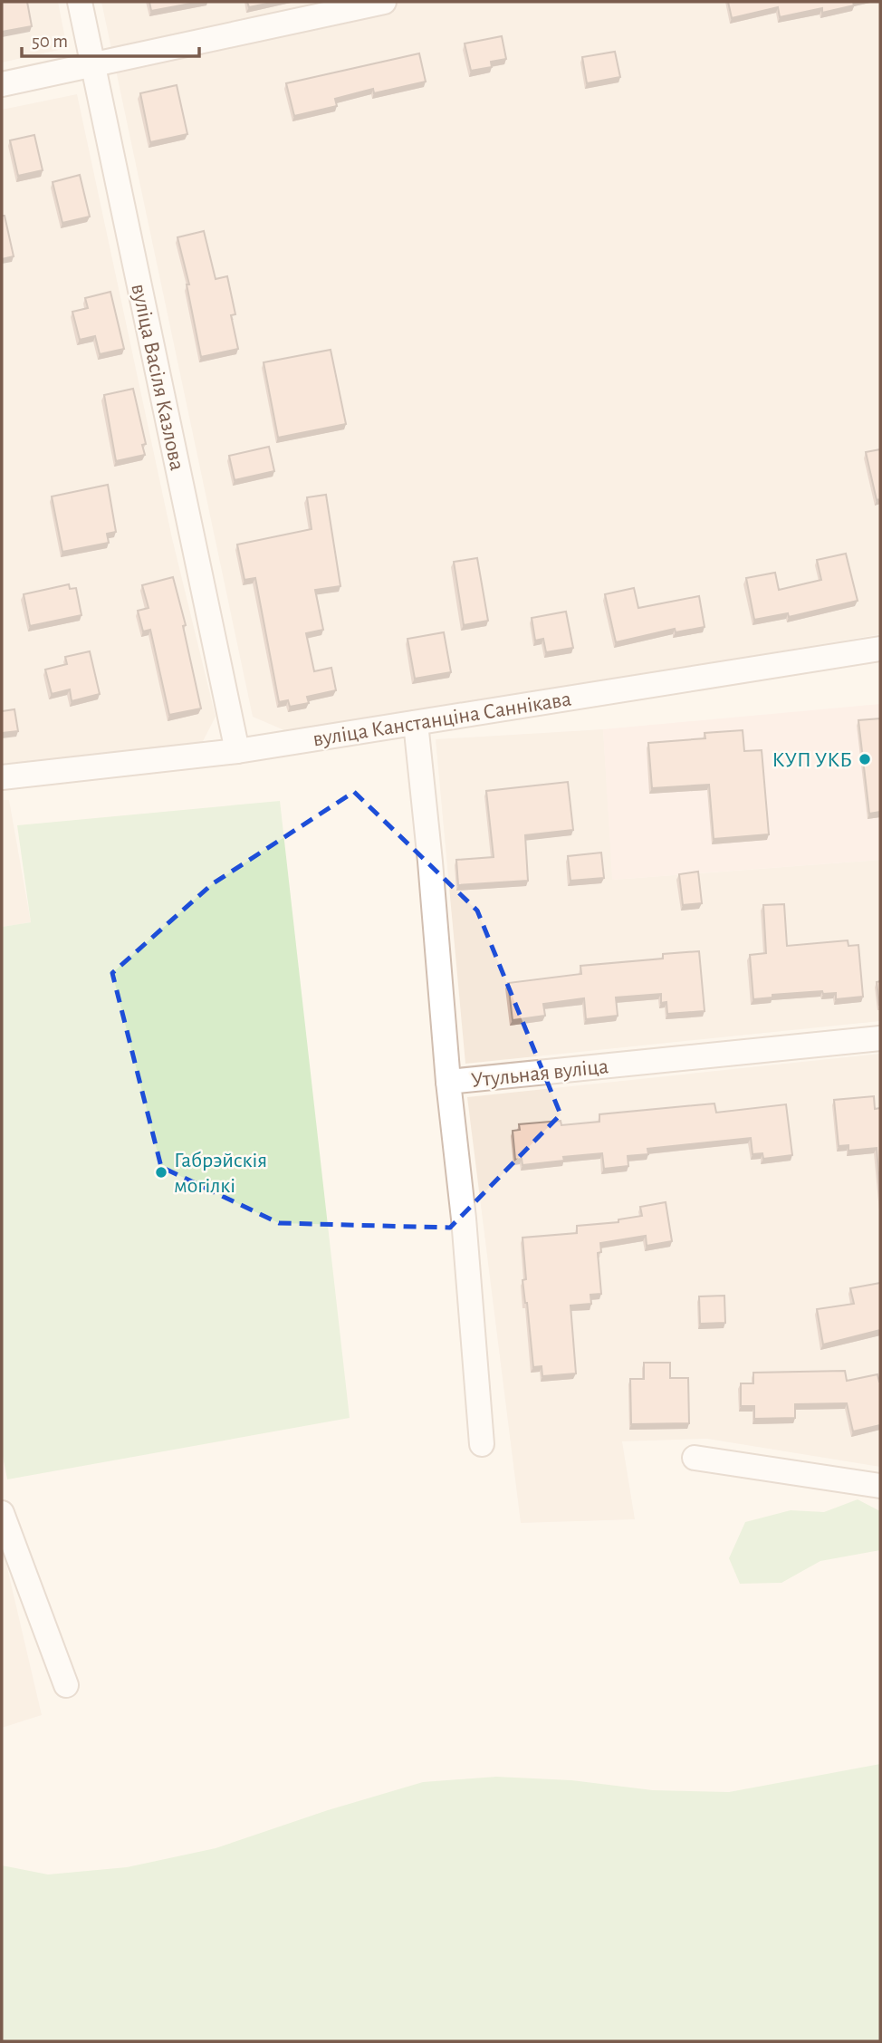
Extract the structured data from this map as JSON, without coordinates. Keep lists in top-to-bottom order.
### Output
{
  "streets": {
    "street": ["вуліца Васіля Казлова", "вуліца Канстанціна Саннікава", "Утульная вуліца"]
  },
  "crossings": [
    ["вуліца Васіля Казлова", "вуліца Канстанціна Саннікава"]
  ],
  "places": ["КУП УКБ", "Габрэйскія могілкі"],
  "scale_bar": "50 m"
}
